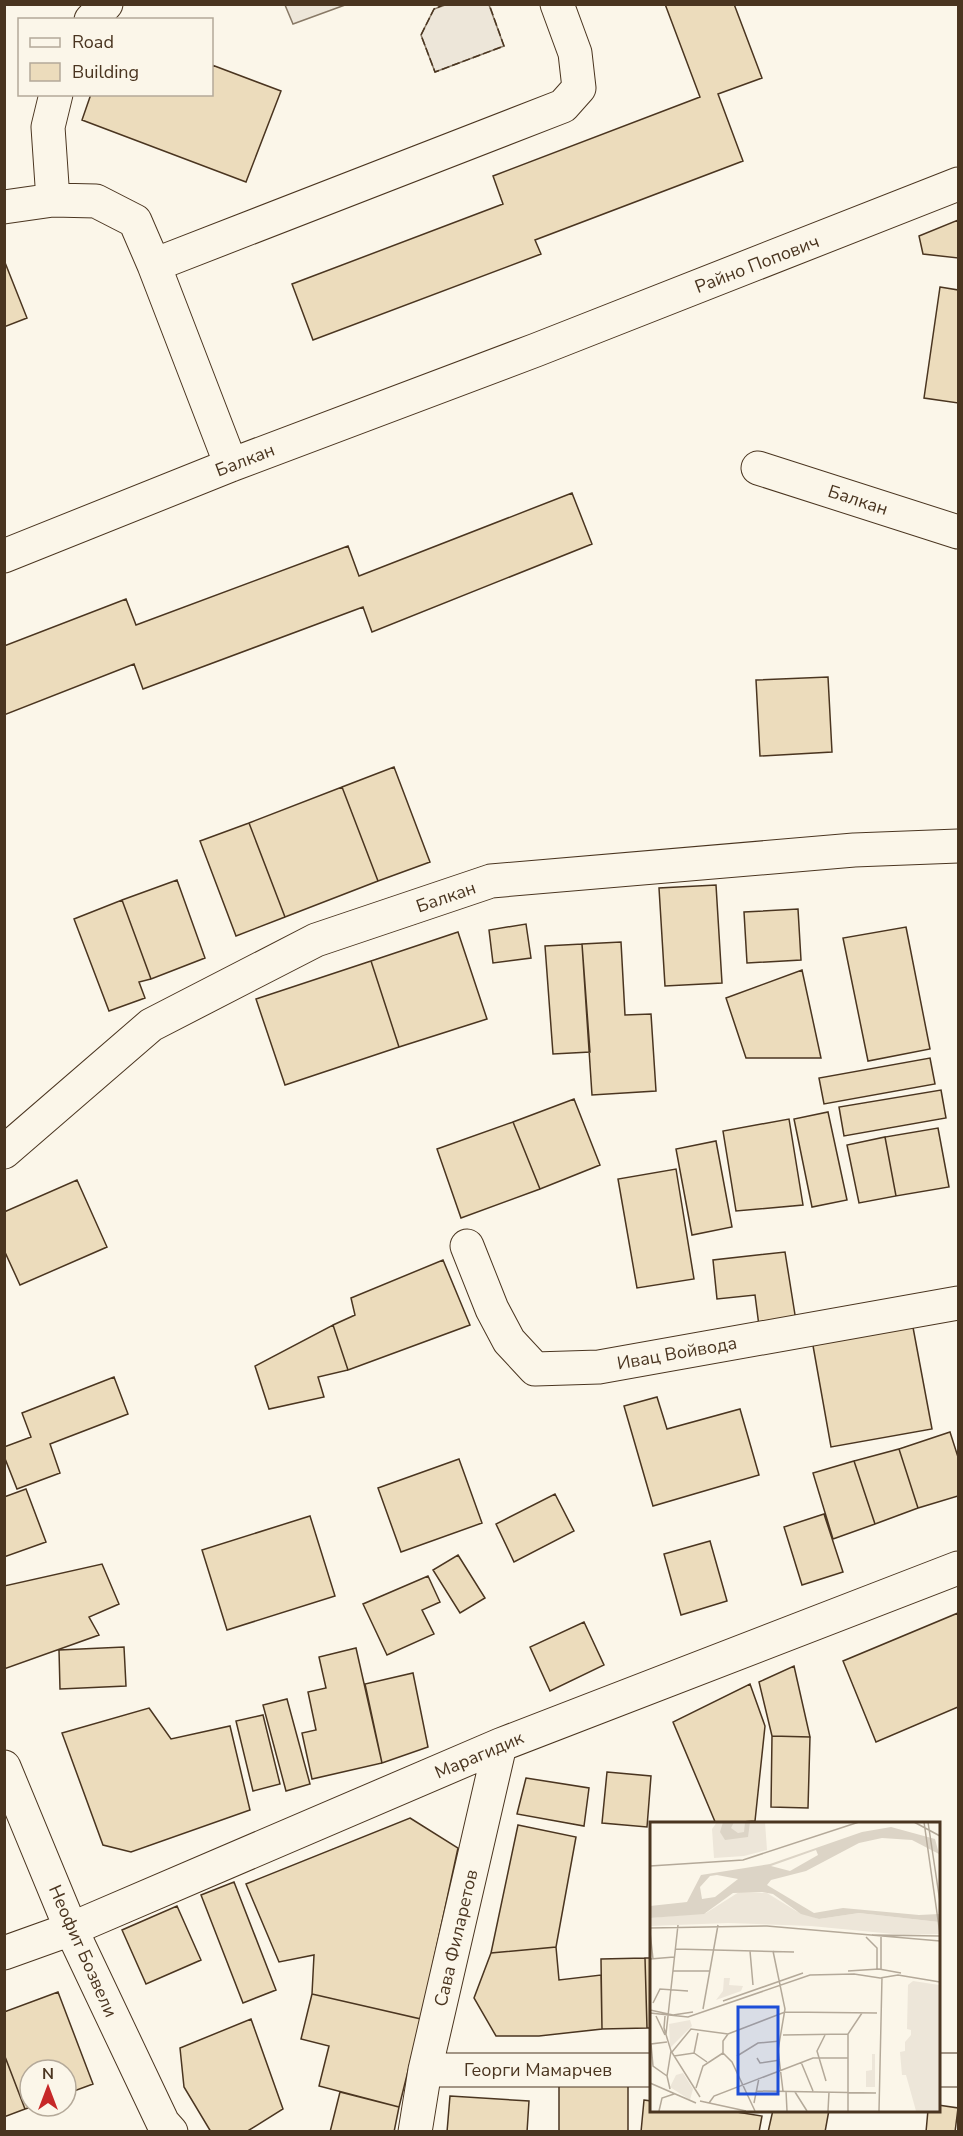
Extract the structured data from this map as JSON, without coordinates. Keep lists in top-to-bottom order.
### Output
{
  "streets": {
    "street": [
      "Райно Попович",
      "Балкан",
      "Ивац Войвода",
      "Марагидик",
      "Сава Филаретов",
      "Неофит Бозвели",
      "Георги Мамарчев"
    ]
  },
  "crossings": [
    ["Райно Попович", "Балкан"],
    ["Марагидик", "Сава Филаретов"],
    ["Марагидик", "Неофит Бозвели"],
    ["Сава Филаретов", "Георги Мамарчев"]
  ],
  "legend": ["Road", "Building"],
  "north": "top"
}
